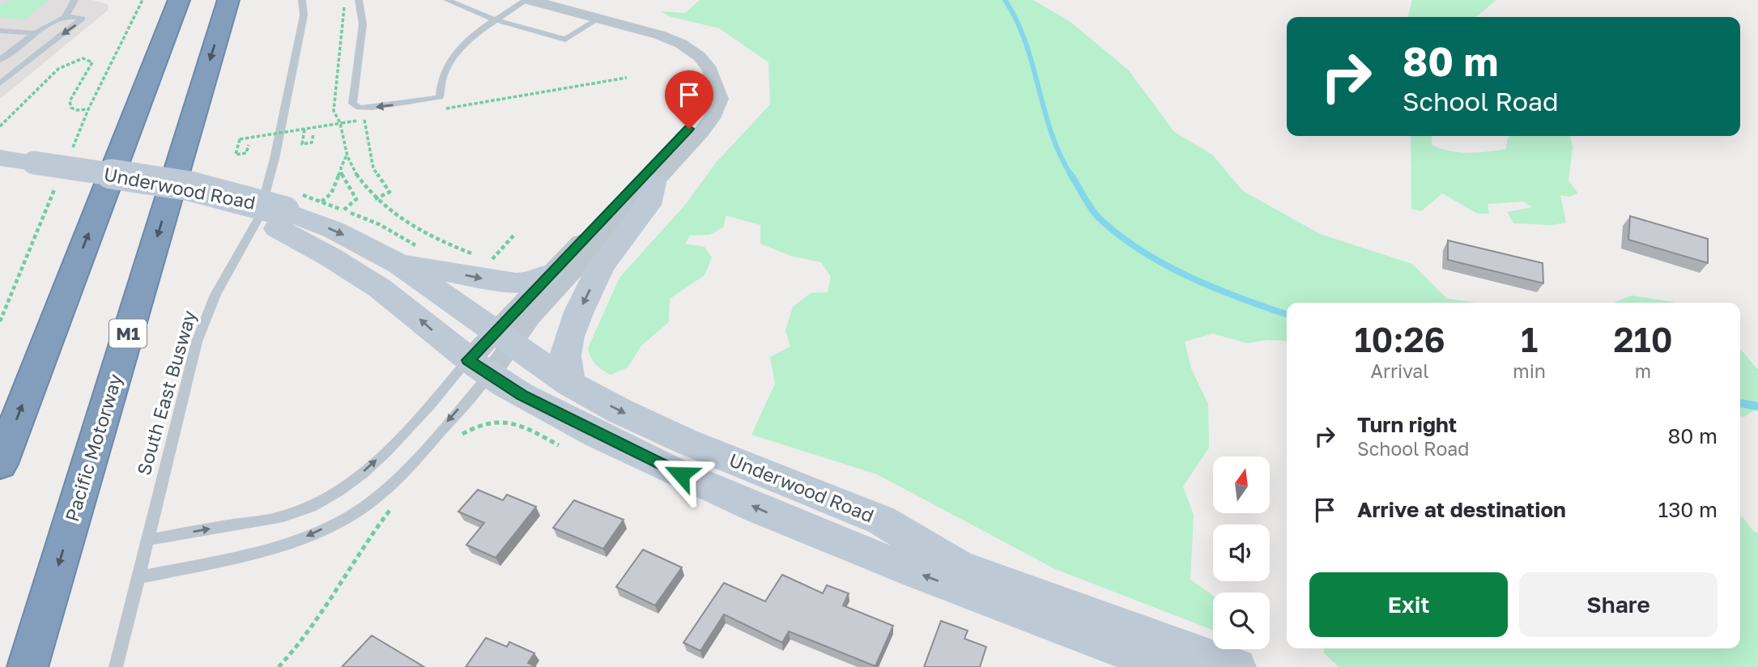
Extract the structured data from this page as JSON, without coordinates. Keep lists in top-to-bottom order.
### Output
{
  "streets": {
    "highway": ["M1", "Pacific Motorway"],
    "main road": ["Underwood Road"],
    "lane": ["South East Busway"]
  },
  "north": "top",
  "page": {
    "turn": ["80 m", "School Road"],
    "eta": [
      "10:26",
      "Arrival",
      "1",
      "min",
      "210",
      "m"
    ],
    "list": [
      {
        "name": "Turn right",
        "note": "School Road",
        "value": "80 m"
      },
      {
        "name": "Arrive at destination",
        "value": "130 m"
      }
    ],
    "buttons": ["Exit", "Share"]
  }
}
